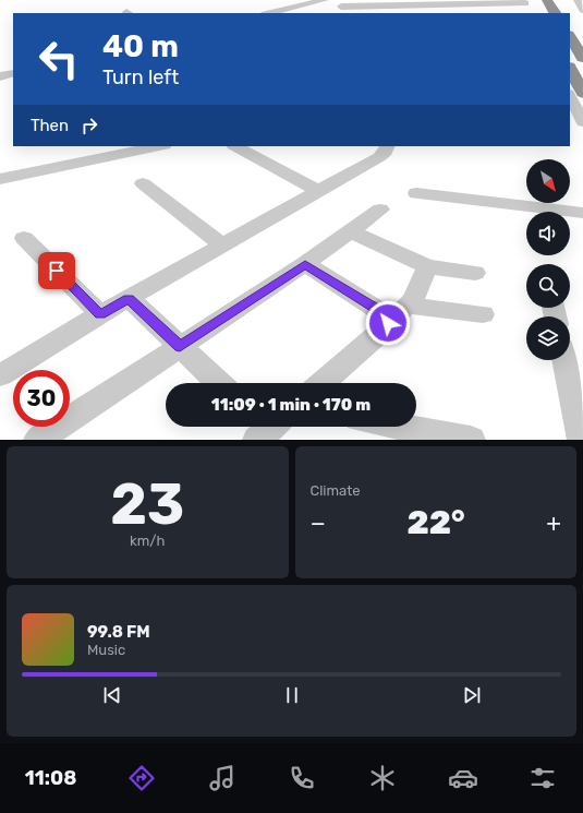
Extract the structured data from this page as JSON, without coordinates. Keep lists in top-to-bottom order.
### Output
{
  "north": "bottom right",
  "page": {
    "turn": ["40 m", "Turn left"],
    "then": "Then",
    "limit": "30",
    "trip": "11:09 · 1 min · 170 m",
    "tile": [
      ["23", "km/h"],
      "Climate"
    ],
    "heat": ["−", "22°", "+"],
    "song": ["99.8 FM", "Music"],
    "tabs": "11:08"
  }
}
